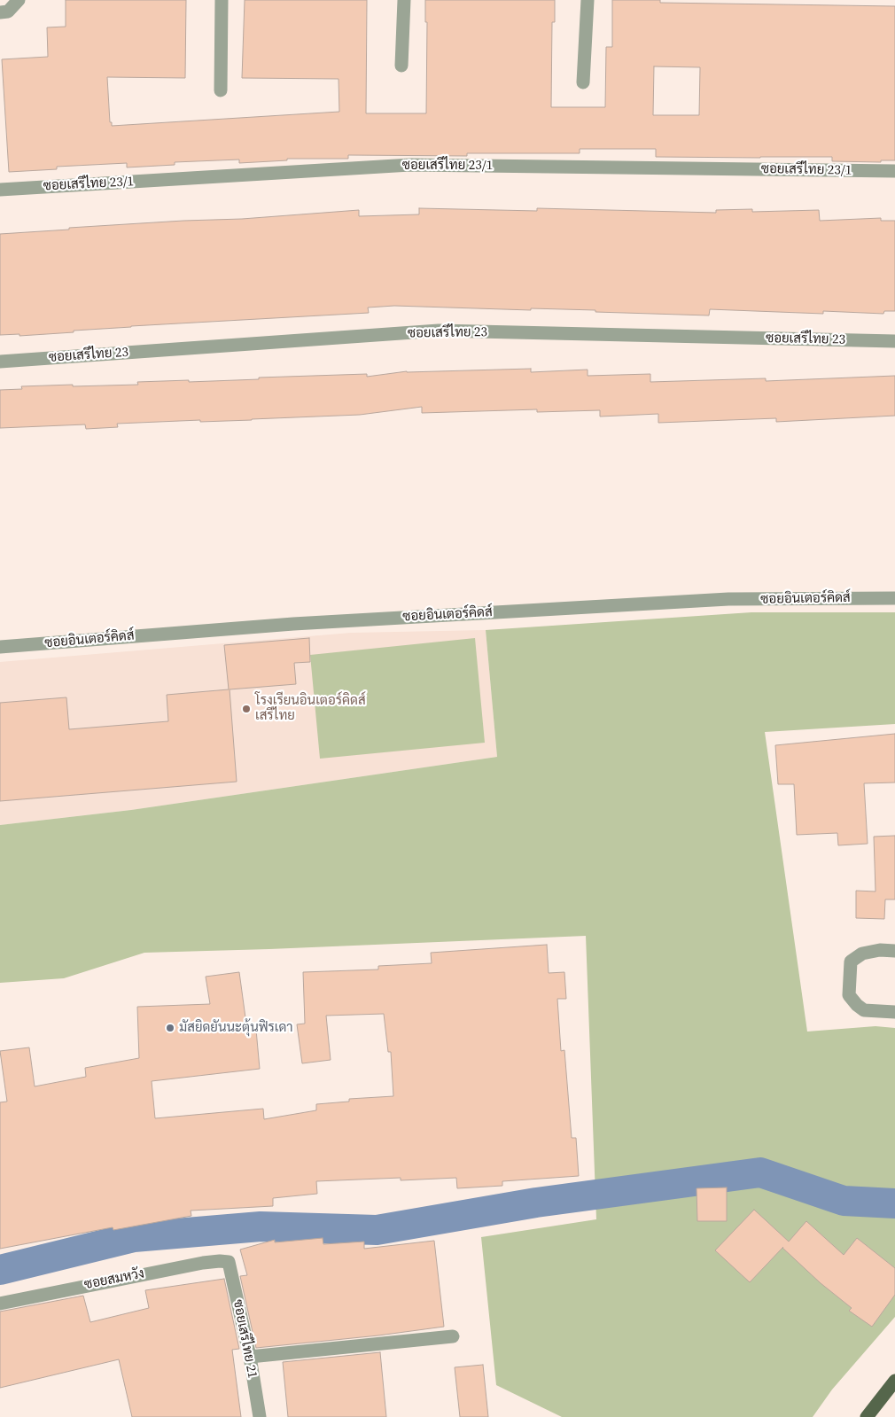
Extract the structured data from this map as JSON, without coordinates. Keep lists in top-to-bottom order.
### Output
{
  "streets": {
    "street": [
      "ซอยเสรีไทย 23/1",
      "ซอยเสรีไทย 23",
      "ซอยอินเตอร์คิดส์",
      "ซอยสมหวัง",
      "ซอยเสรีไทย 21"
    ]
  },
  "crossings": [
    ["ซอยสมหวัง", "ซอยเสรีไทย 21"]
  ],
  "places": ["โรงเรียนอินเตอร์คิดส์ เสรีไทย", "มัสยิดยันนะตุ้นฟิรเดา"]
}
